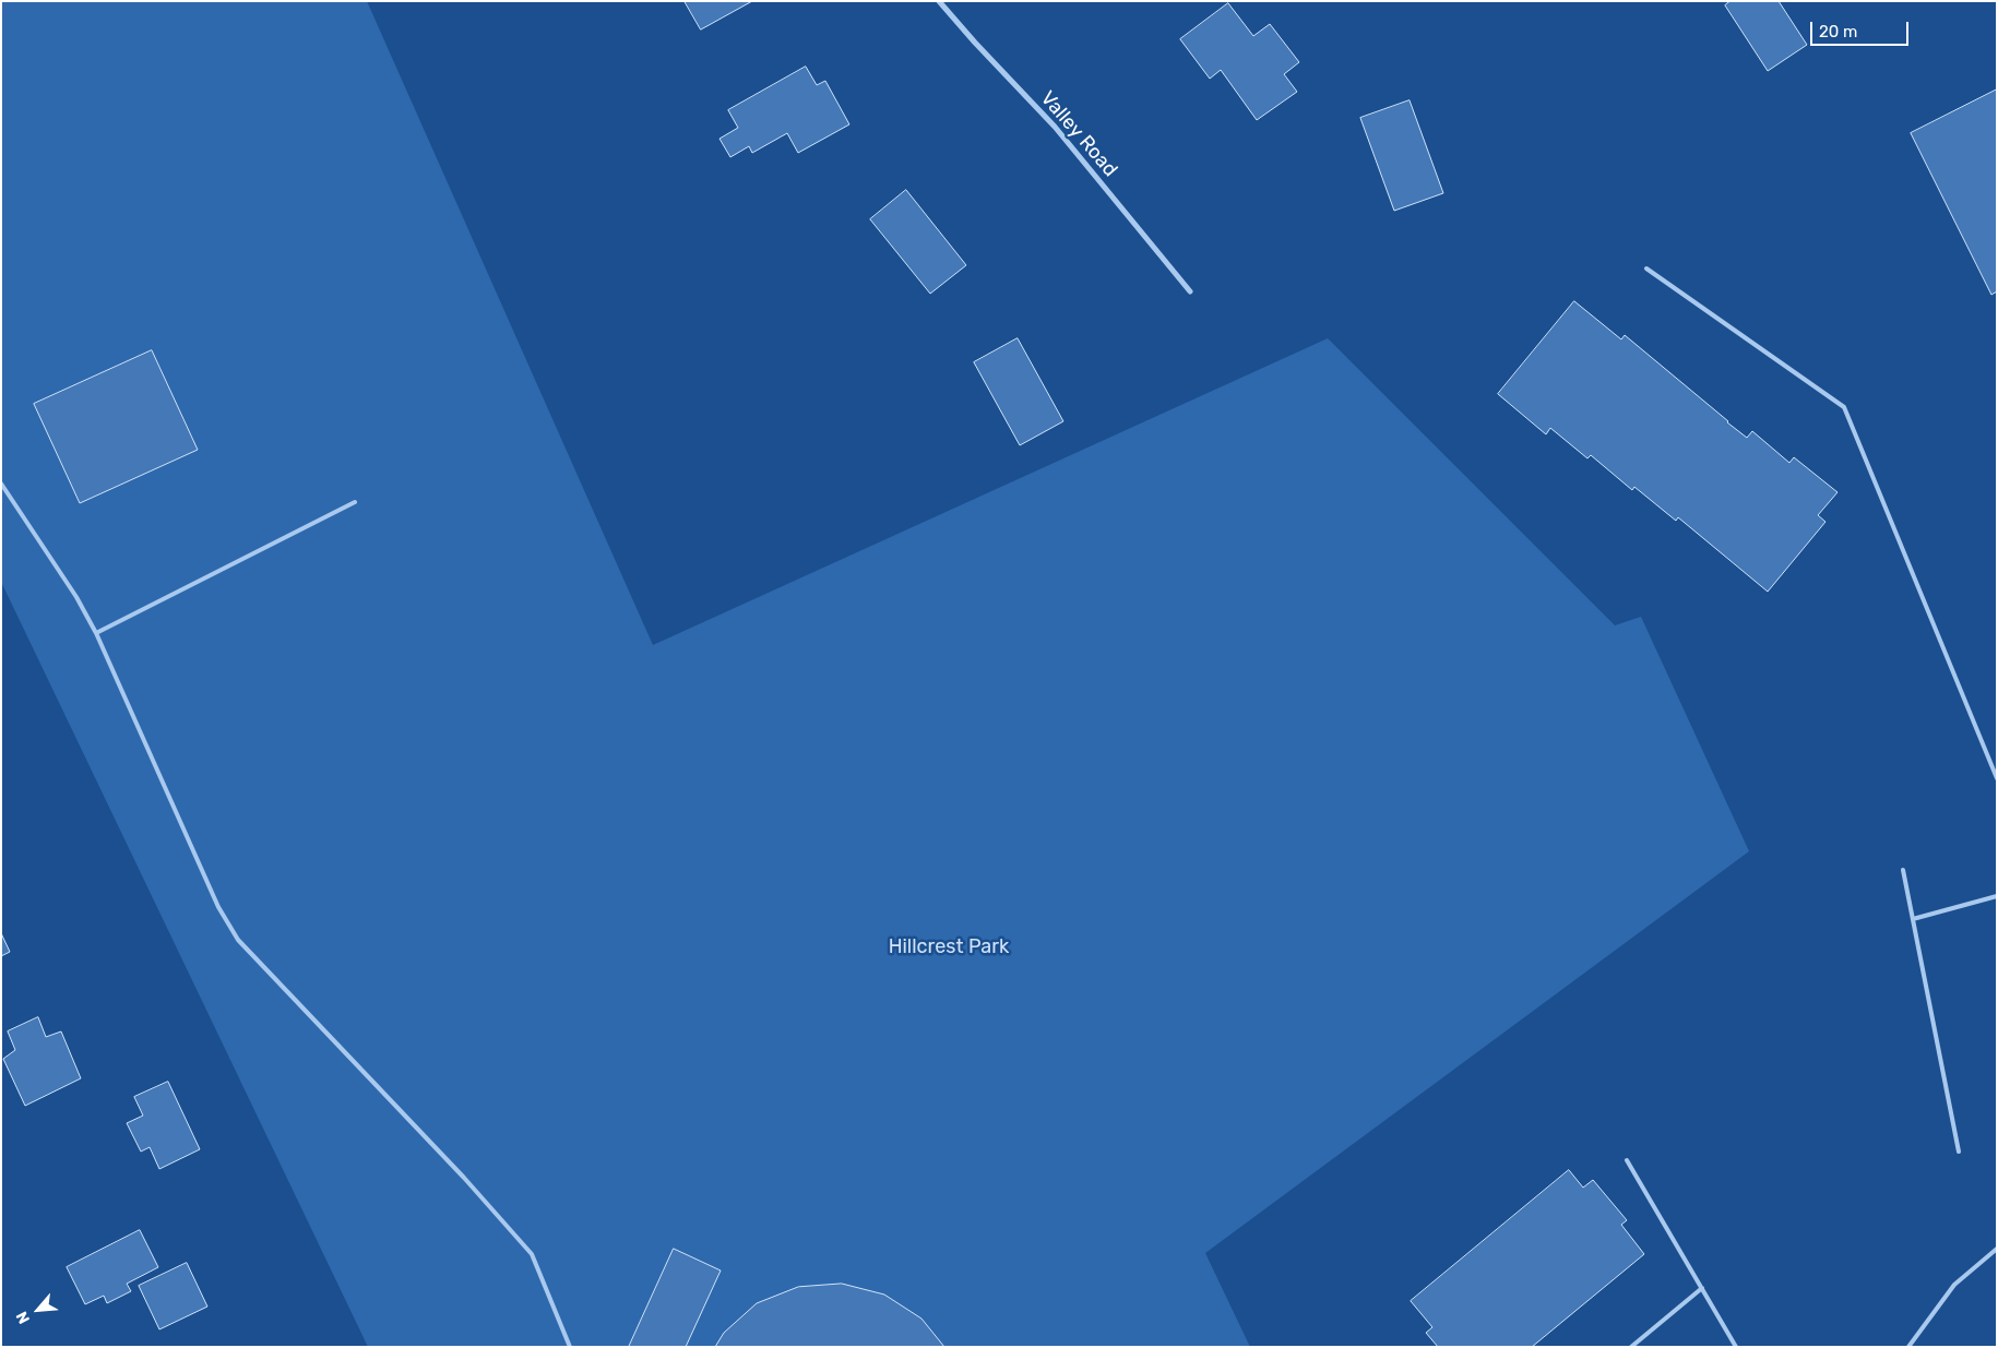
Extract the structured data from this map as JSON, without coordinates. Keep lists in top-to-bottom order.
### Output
{
  "streets": {
    "street": ["Valley Road"]
  },
  "parks": ["Hillcrest Park"],
  "scale_bar": "20 m",
  "north": "bottom left"
}
